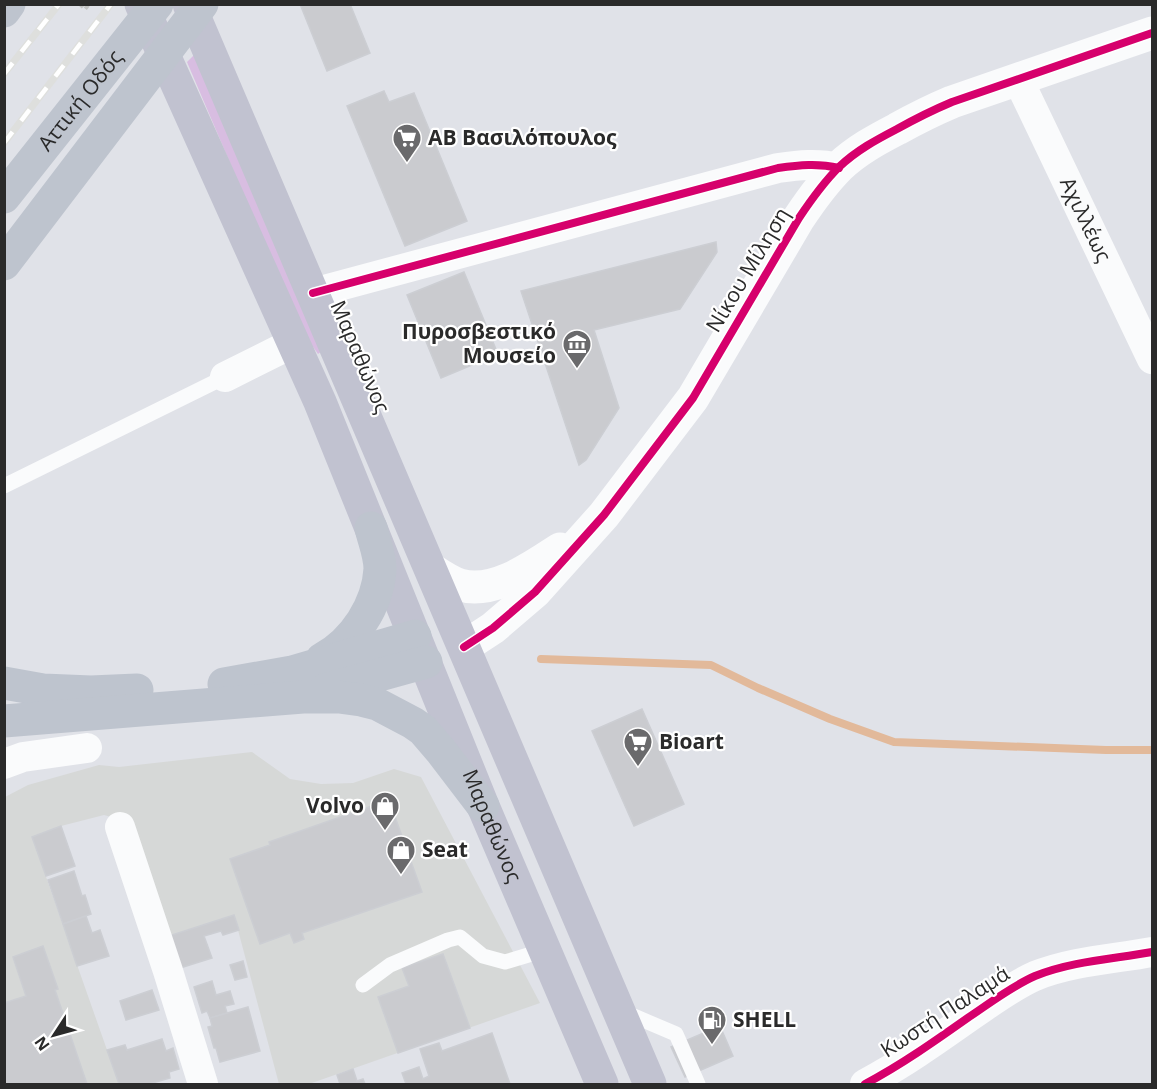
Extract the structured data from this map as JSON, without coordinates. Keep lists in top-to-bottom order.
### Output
{
  "streets": {
    "highway": ["Αττική Οδός"],
    "main road": ["Μαραθώνος"],
    "street": ["Αχιλλέως", "Νίκου Μίληση", "Κωστή Παλαμά"]
  },
  "crossings": [
    ["Αχιλλέως", "Νίκου Μίληση"],
    ["Νίκου Μίληση", "Μαραθώνος"]
  ],
  "places": {
    "supermarket": ["ΑΒ Βασιλόπουλος", "Bioart"],
    "museum": ["Πυροσβεστικό Μουσείο"],
    "shop": ["Volvo", "Seat"],
    "fuel station": ["SHELL"]
  },
  "north": "bottom left"
}
